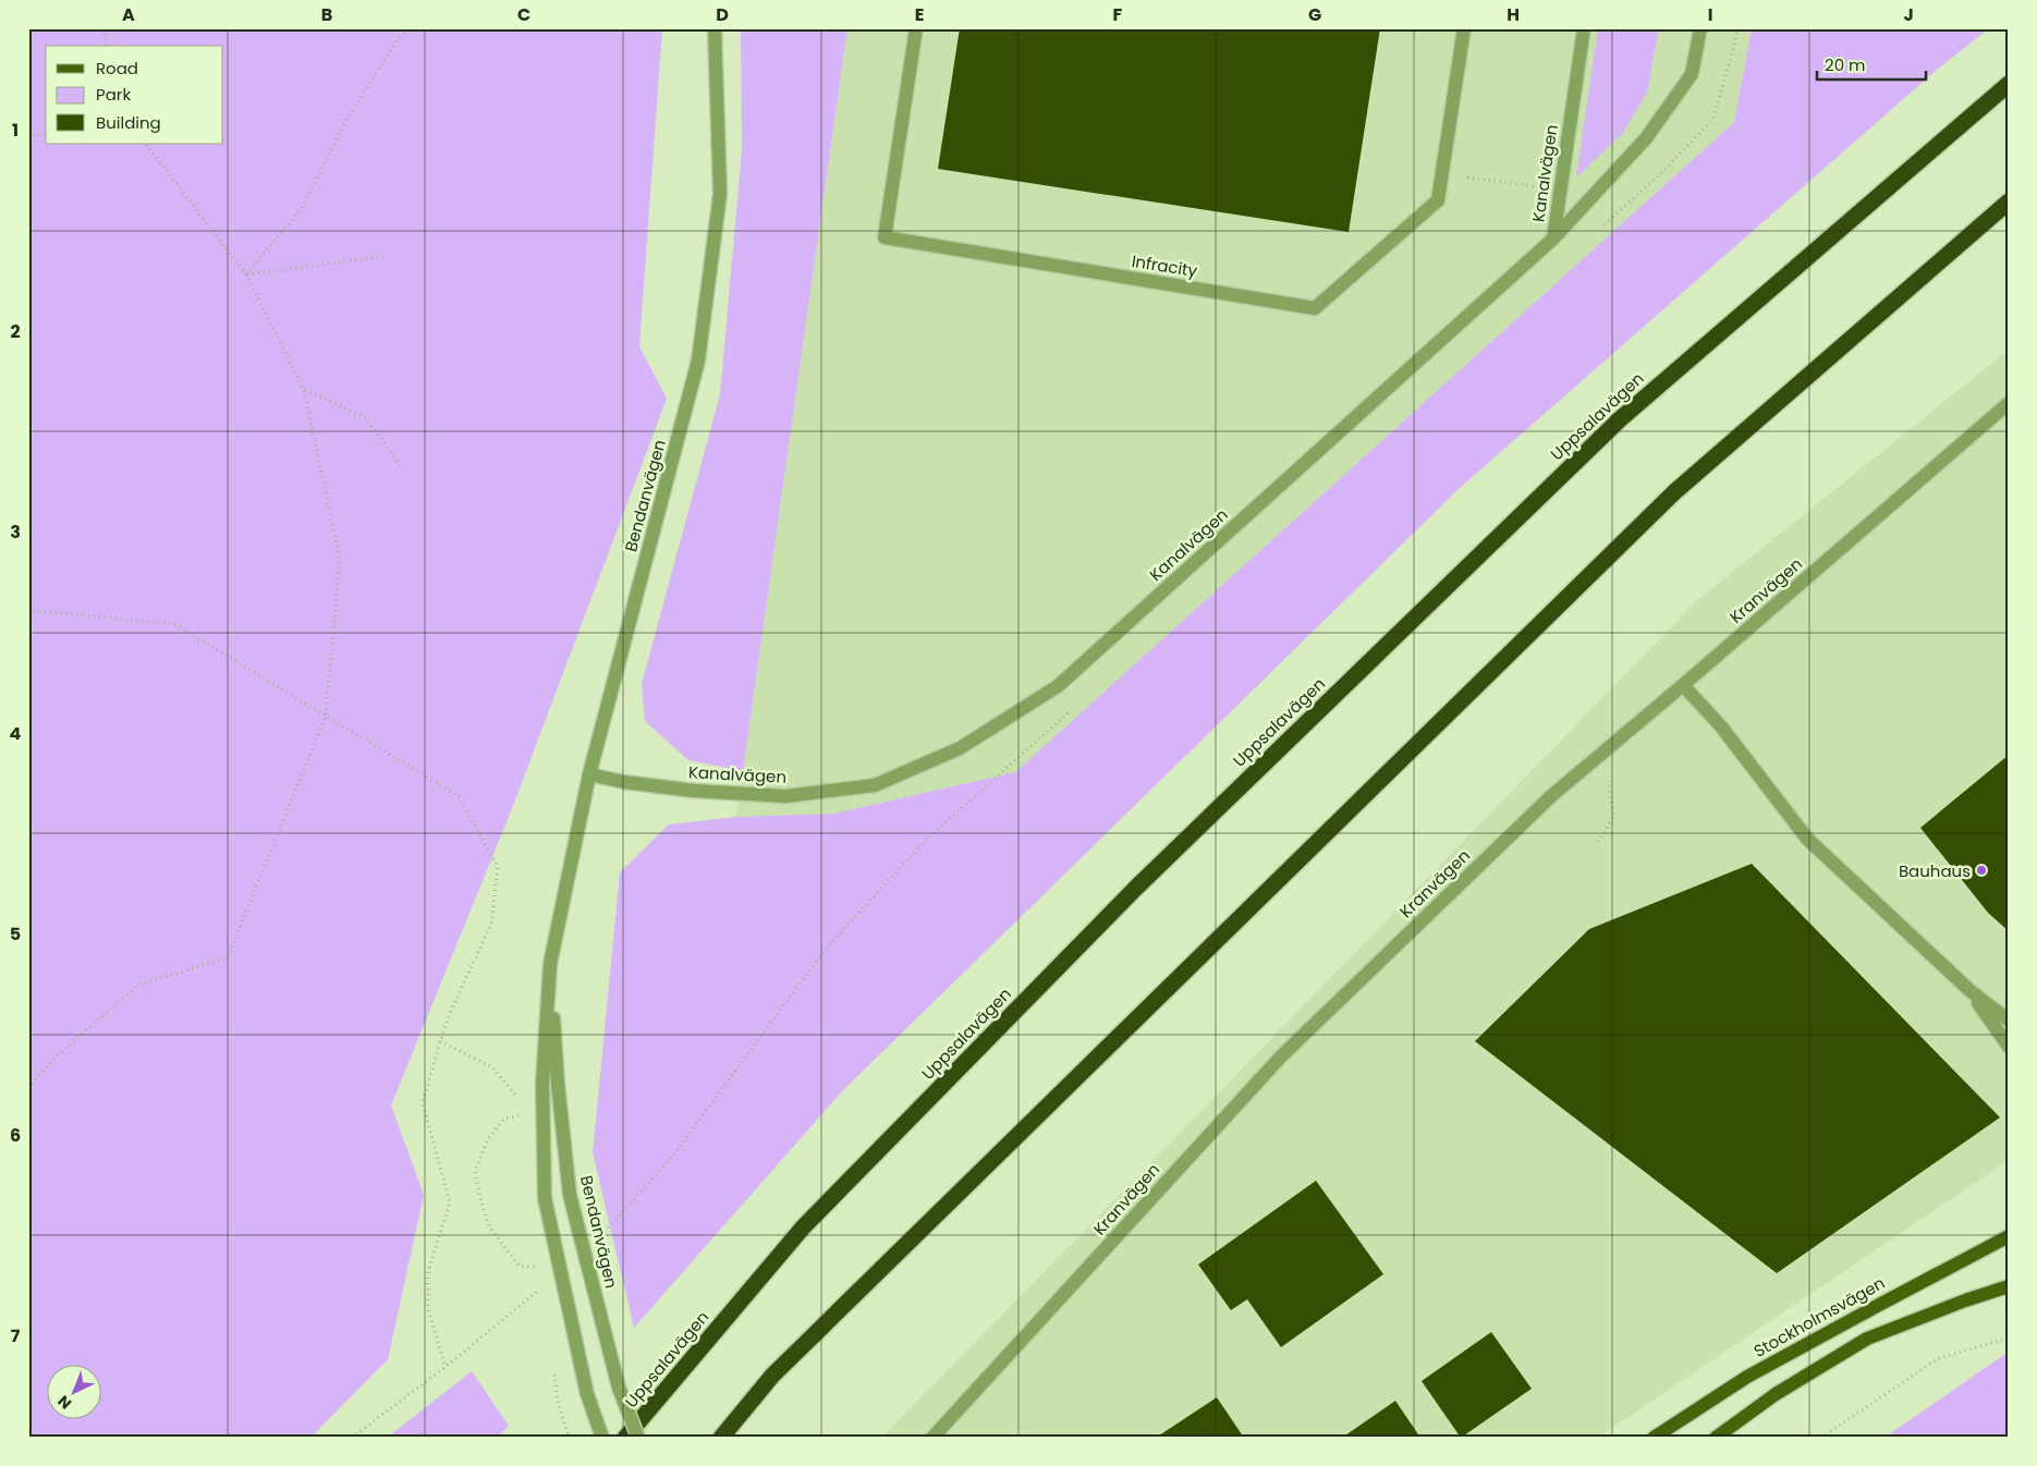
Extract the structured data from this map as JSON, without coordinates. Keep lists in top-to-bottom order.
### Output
{
  "streets": {
    "highway": ["Uppsalavägen"],
    "main road": ["Stockholmsvägen"],
    "street": [
      "Kanalvägen",
      "Infracity",
      "Bendanvägen",
      "Kranvägen"
    ]
  },
  "crossings": [
    ["Kanalvägen", "Bendanvägen"]
  ],
  "places": ["Bauhaus"],
  "legend": ["Road", "Park", "Building"],
  "scale_bar": "20 m",
  "north": "bottom left",
  "grid": {
    "columns": [
      "A",
      "B",
      "C",
      "D",
      "E",
      "F",
      "G",
      "H",
      "I",
      "J"
    ],
    "rows": [
      "1",
      "2",
      "3",
      "4",
      "5",
      "6",
      "7"
    ]
  }
}
